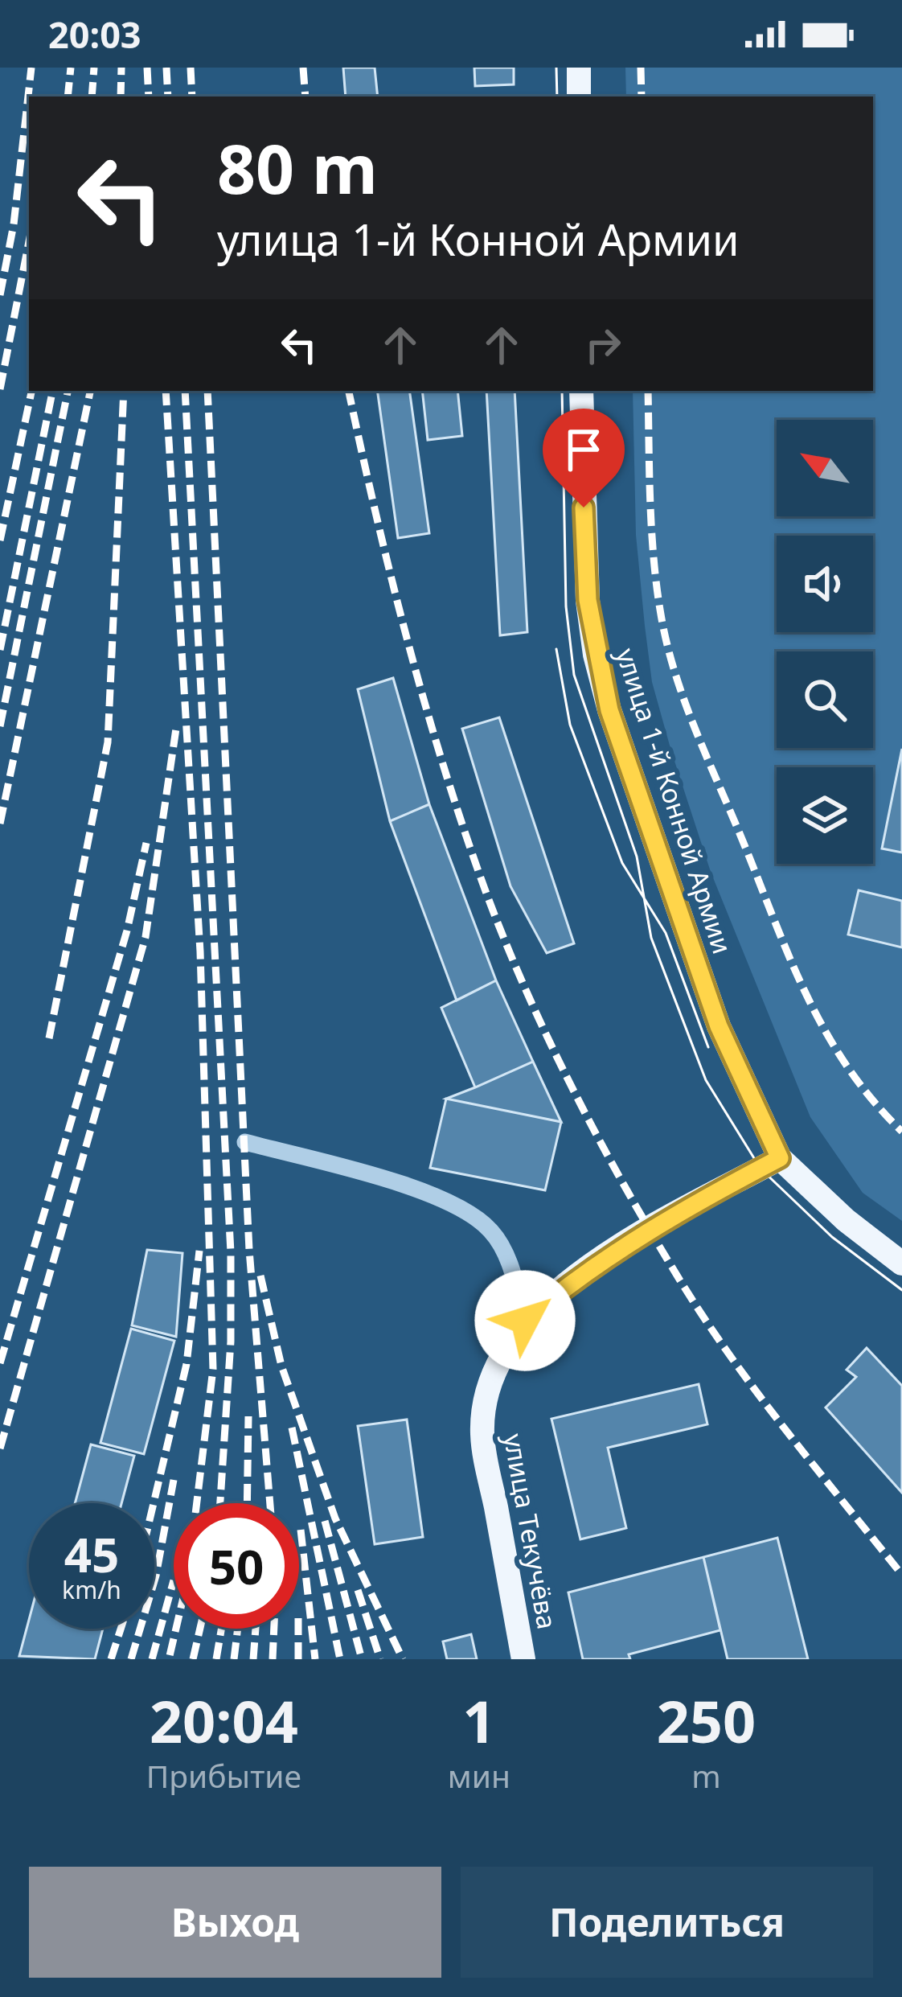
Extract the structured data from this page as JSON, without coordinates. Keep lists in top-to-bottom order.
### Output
{
  "streets": {
    "main road": ["улица 1-й Конной Армии", "улица Текучёва"]
  },
  "crossings": [
    ["улица 1-й Конной Армии", "улица Текучёва"]
  ],
  "north": "top left",
  "page": {
    "status": "20:03",
    "turn": ["80 m", "улица 1-й Конной Армии"],
    "speed": "45 km/h",
    "limit": "50",
    "eta": [
      "20:04",
      "Прибытие",
      "1",
      "мин",
      "250",
      "m"
    ],
    "buttons": ["Выход", "Поделиться"]
  }
}
